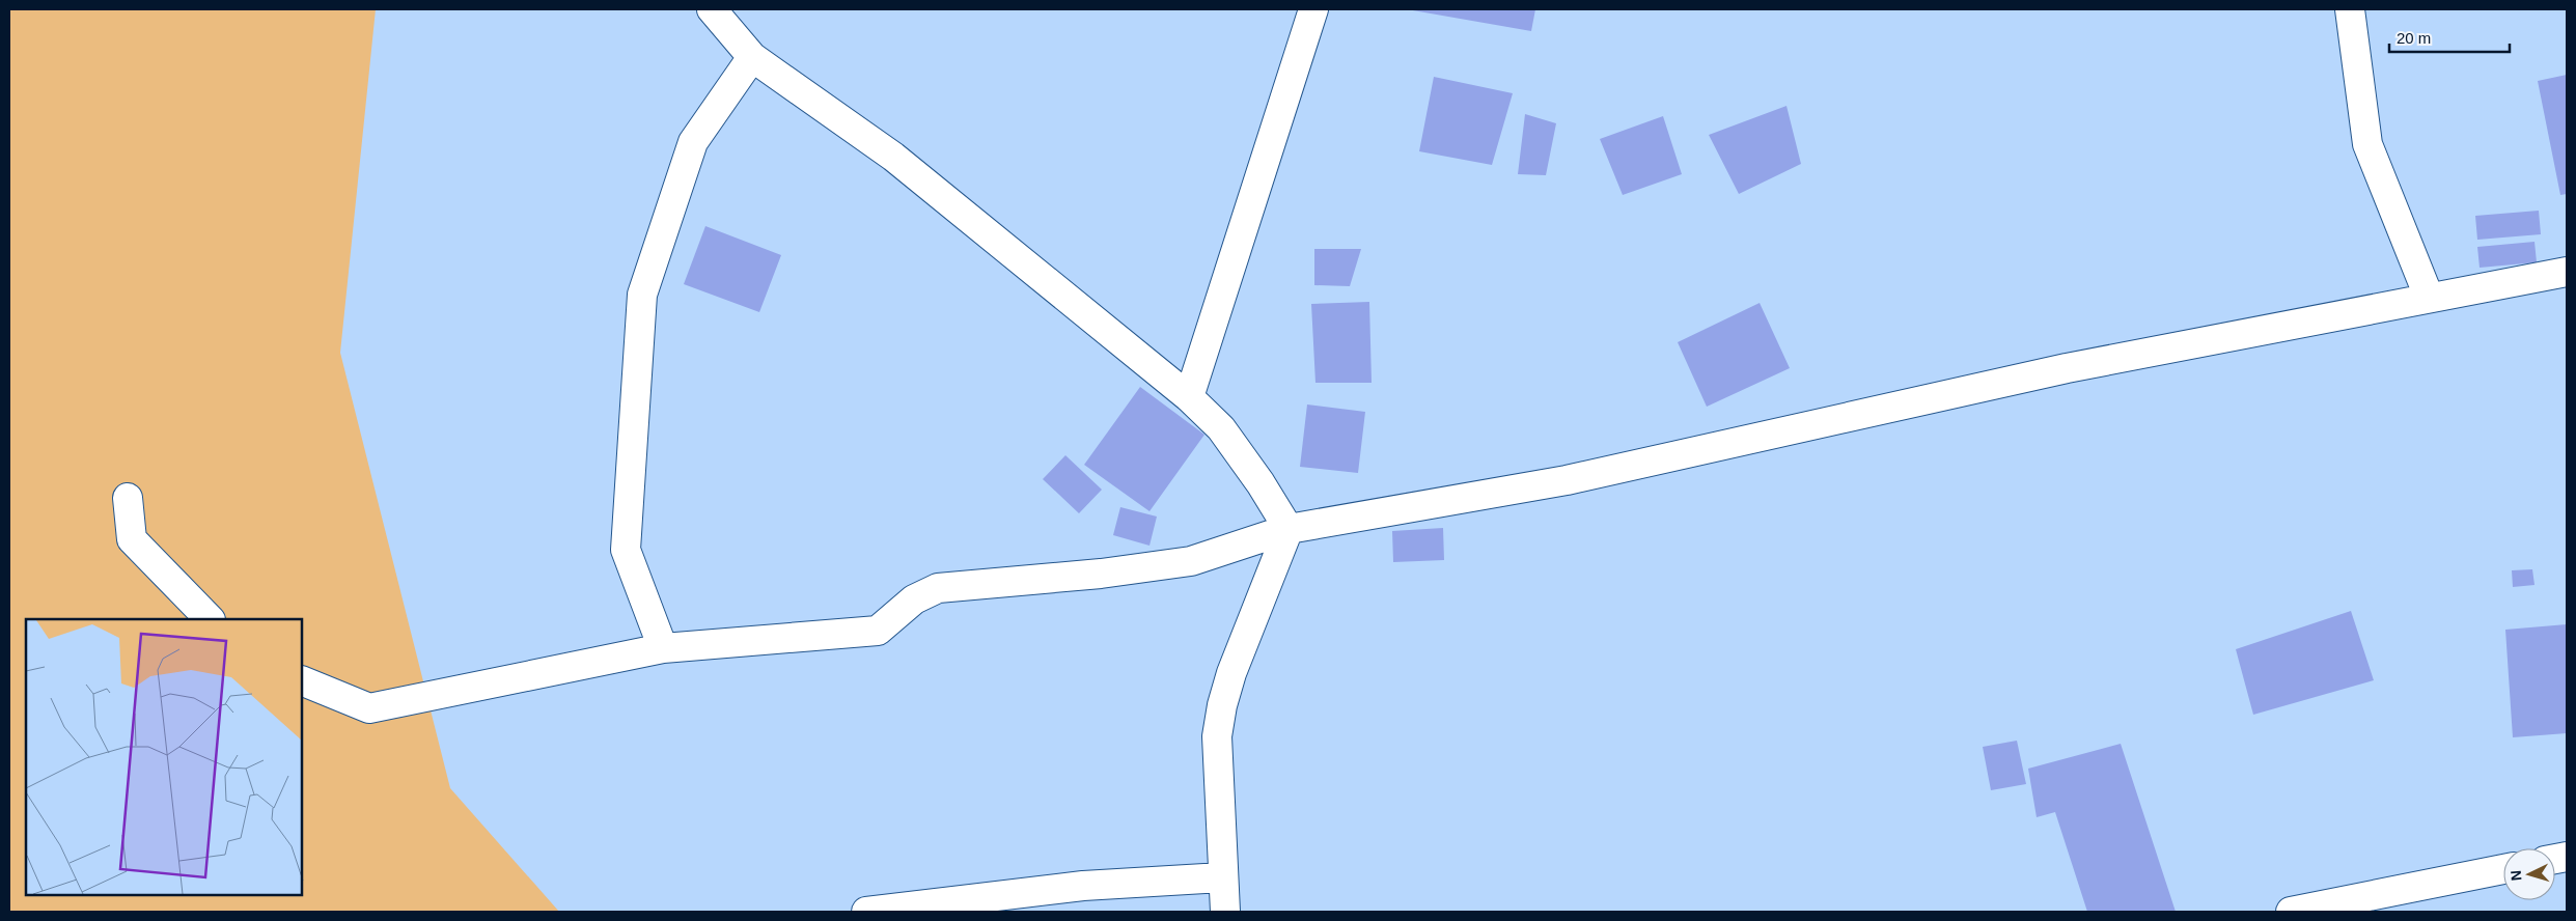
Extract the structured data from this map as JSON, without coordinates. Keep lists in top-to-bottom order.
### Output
{
  "scale_bar": "20 m",
  "north": "left"
}
